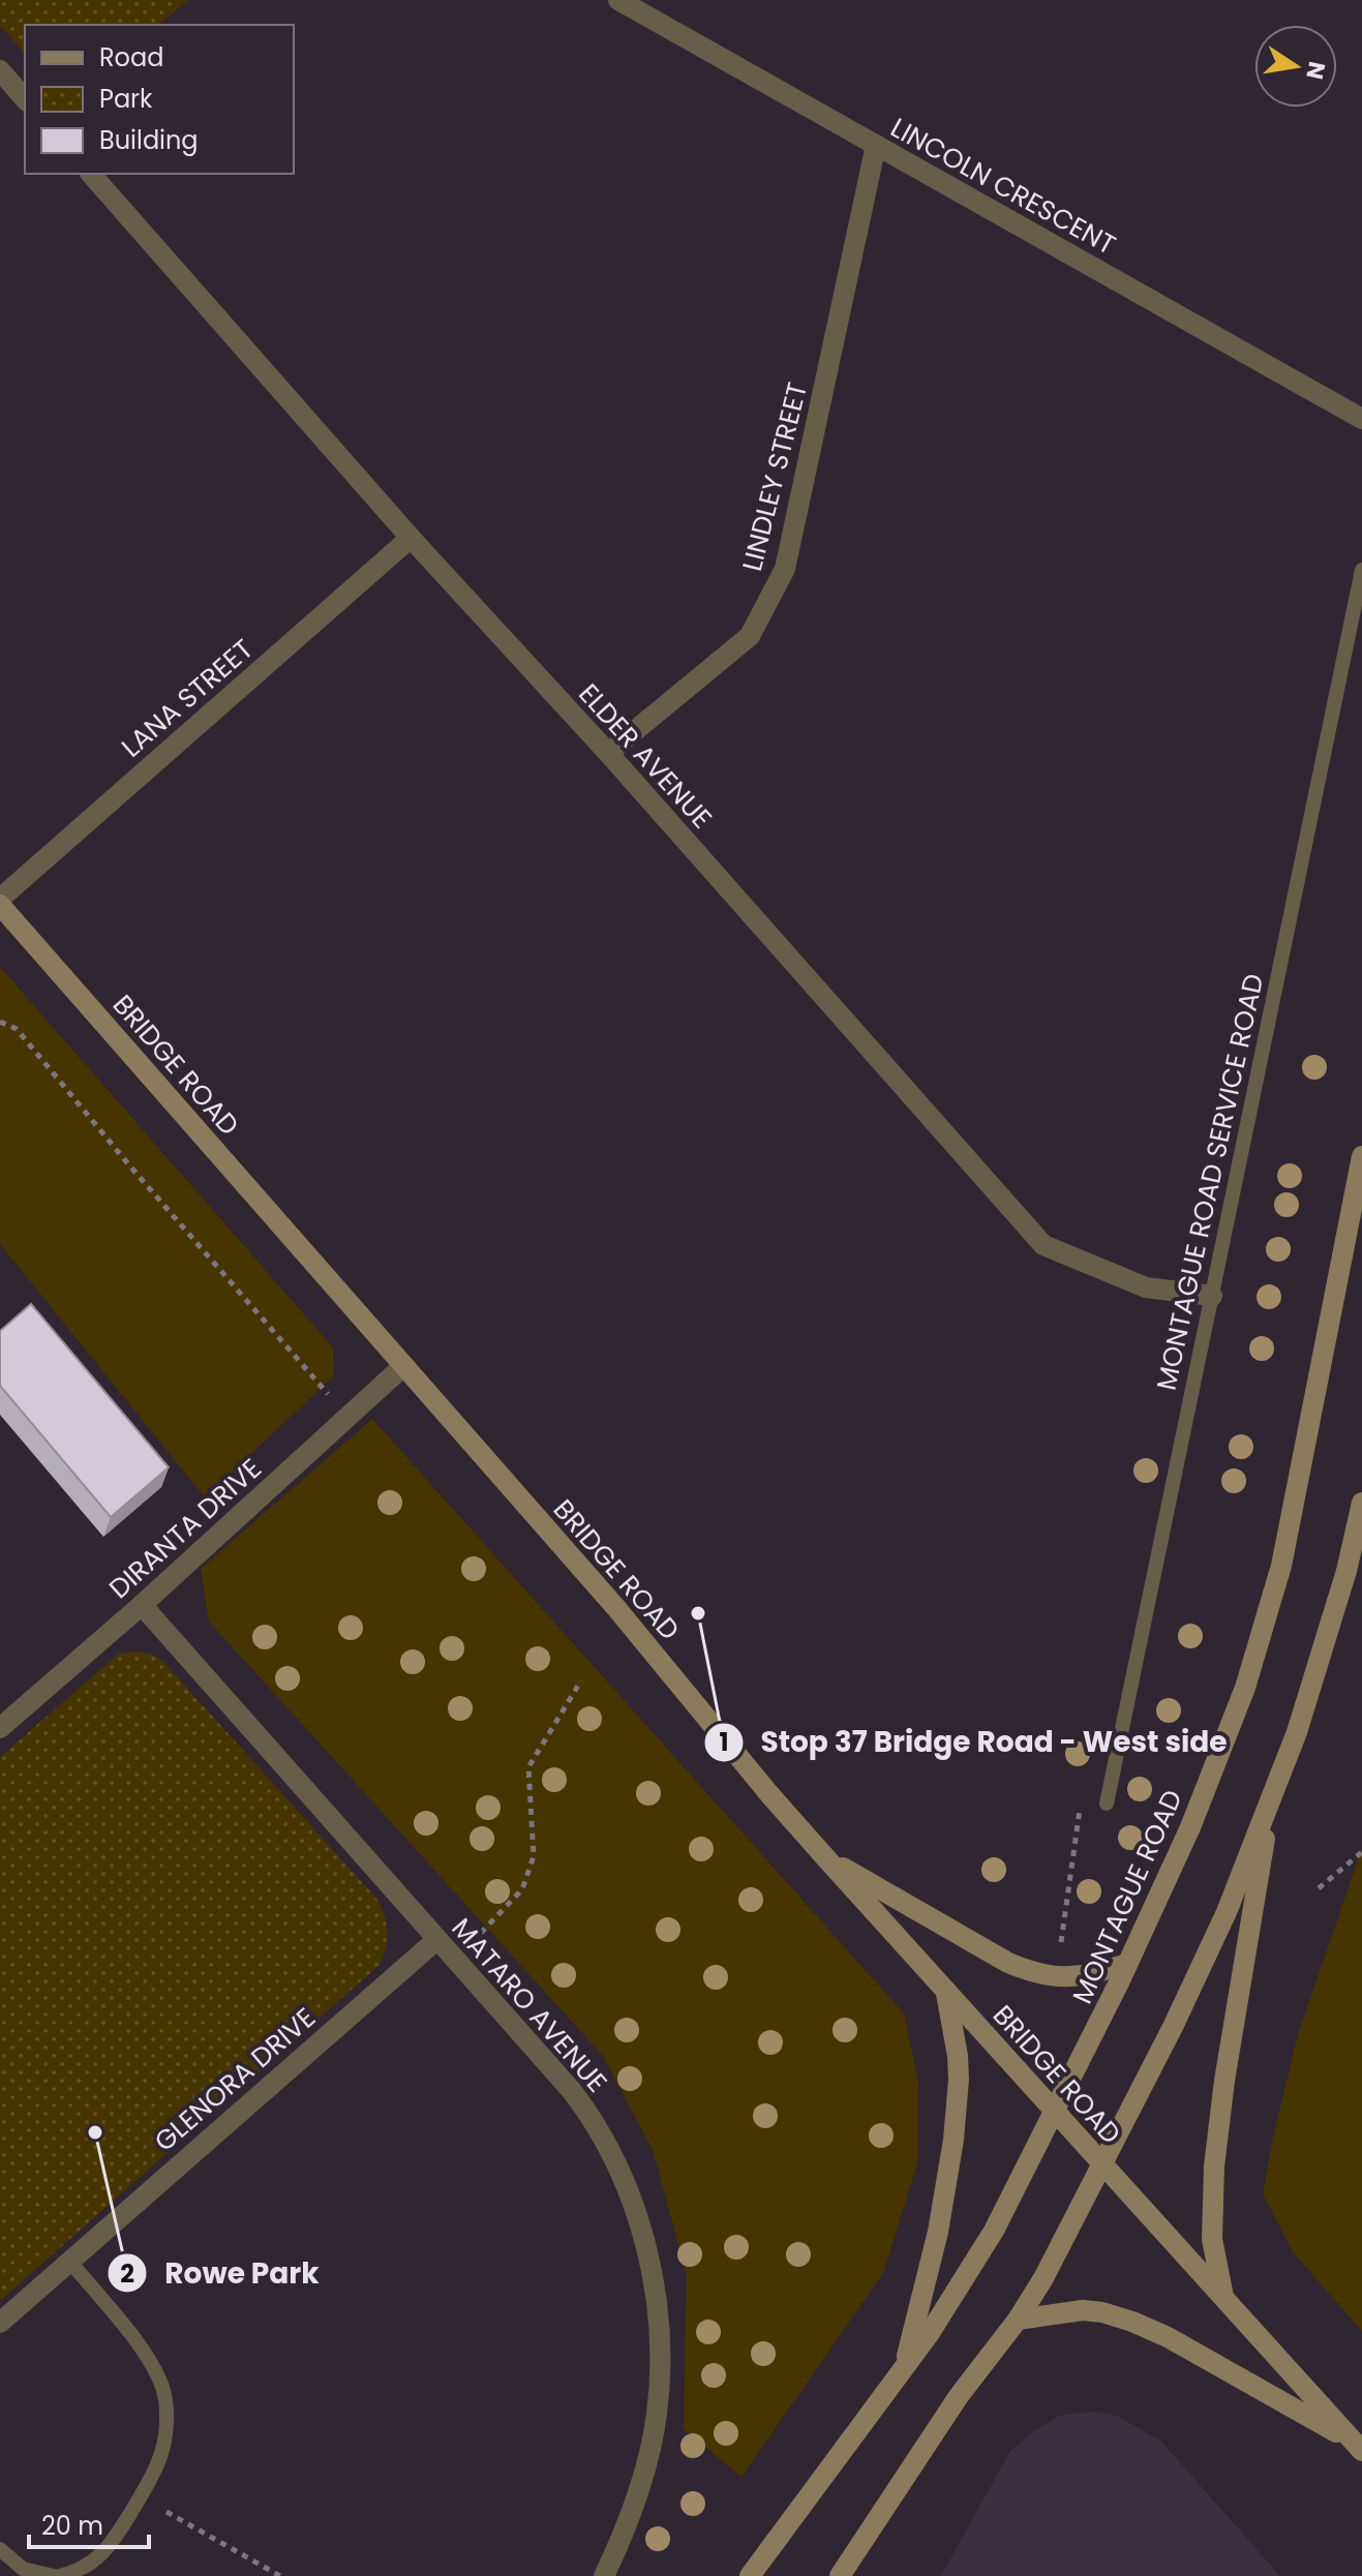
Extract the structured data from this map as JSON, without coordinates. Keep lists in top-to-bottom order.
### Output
{
  "streets": {
    "main road": ["BRIDGE ROAD", "MONTAGUE ROAD"],
    "street": [
      "LINCOLN CRESCENT",
      "LINDLEY STREET",
      "LANA STREET",
      "ELDER AVENUE",
      "DIRANTA DRIVE",
      "MATARO AVENUE",
      "GLENORA DRIVE"
    ],
    "lane": ["MONTAGUE ROAD SERVICE ROAD"]
  },
  "crossings": [
    ["LINCOLN CRESCENT", "LINDLEY STREET"],
    ["LINDLEY STREET", "ELDER AVENUE"],
    ["LANA STREET", "ELDER AVENUE"],
    ["ELDER AVENUE", "MONTAGUE ROAD SERVICE ROAD"],
    ["BRIDGE ROAD", "DIRANTA DRIVE"],
    ["BRIDGE ROAD", "MONTAGUE ROAD"],
    ["DIRANTA DRIVE", "MATARO AVENUE"],
    ["MATARO AVENUE", "GLENORA DRIVE"]
  ],
  "places": ["Stop 37 Bridge Road - West side", "Rowe Park"],
  "legend": ["Road", "Park", "Building"],
  "scale_bar": "20 m",
  "north": "right"
}
